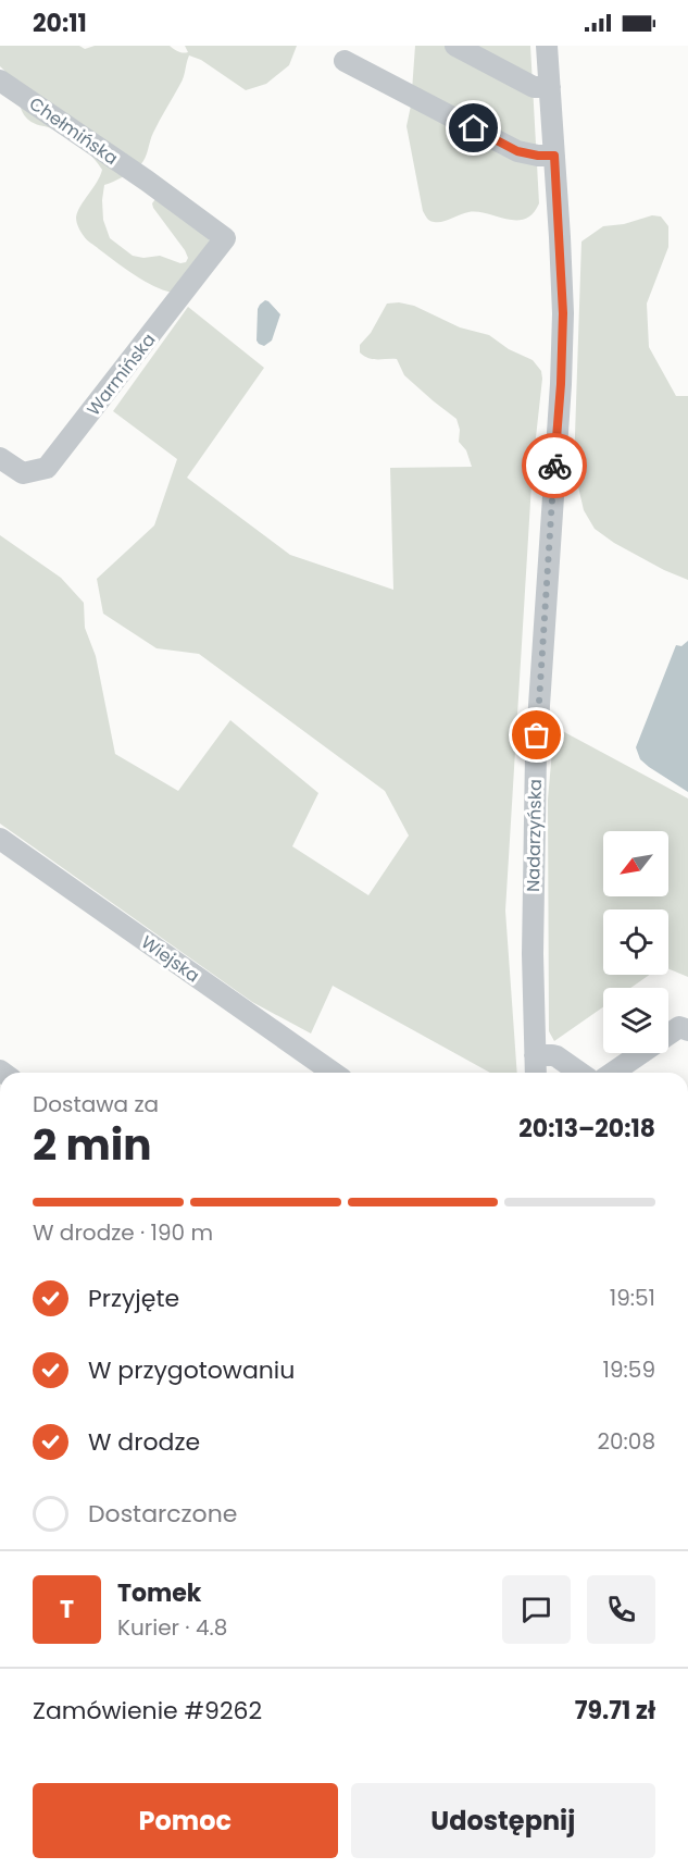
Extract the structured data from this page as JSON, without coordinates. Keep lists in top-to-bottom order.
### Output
{
  "streets": {
    "street": [
      "Chełmińska",
      "Warmińska",
      "Nadarzyńska",
      "Wiejska"
    ]
  },
  "crossings": [
    ["Chełmińska", "Warmińska"]
  ],
  "north": "bottom left",
  "page": {
    "status": "20:11",
    "heading": ["2 min", "Dostawa za", "20:13–20:18"],
    "panel": [
      "Tomek",
      "Kurier · 4.8",
      "Zamówienie #9262",
      "79.71 zł"
    ],
    "bar": "W drodze · 190 m",
    "list": [
      ["Przyjęte", "19:51"],
      ["W przygotowaniu", "19:59"],
      ["W drodze", "20:08"],
      "Dostarczone"
    ],
    "round": "T",
    "buttons": ["Pomoc", "Udostępnij"]
  }
}
